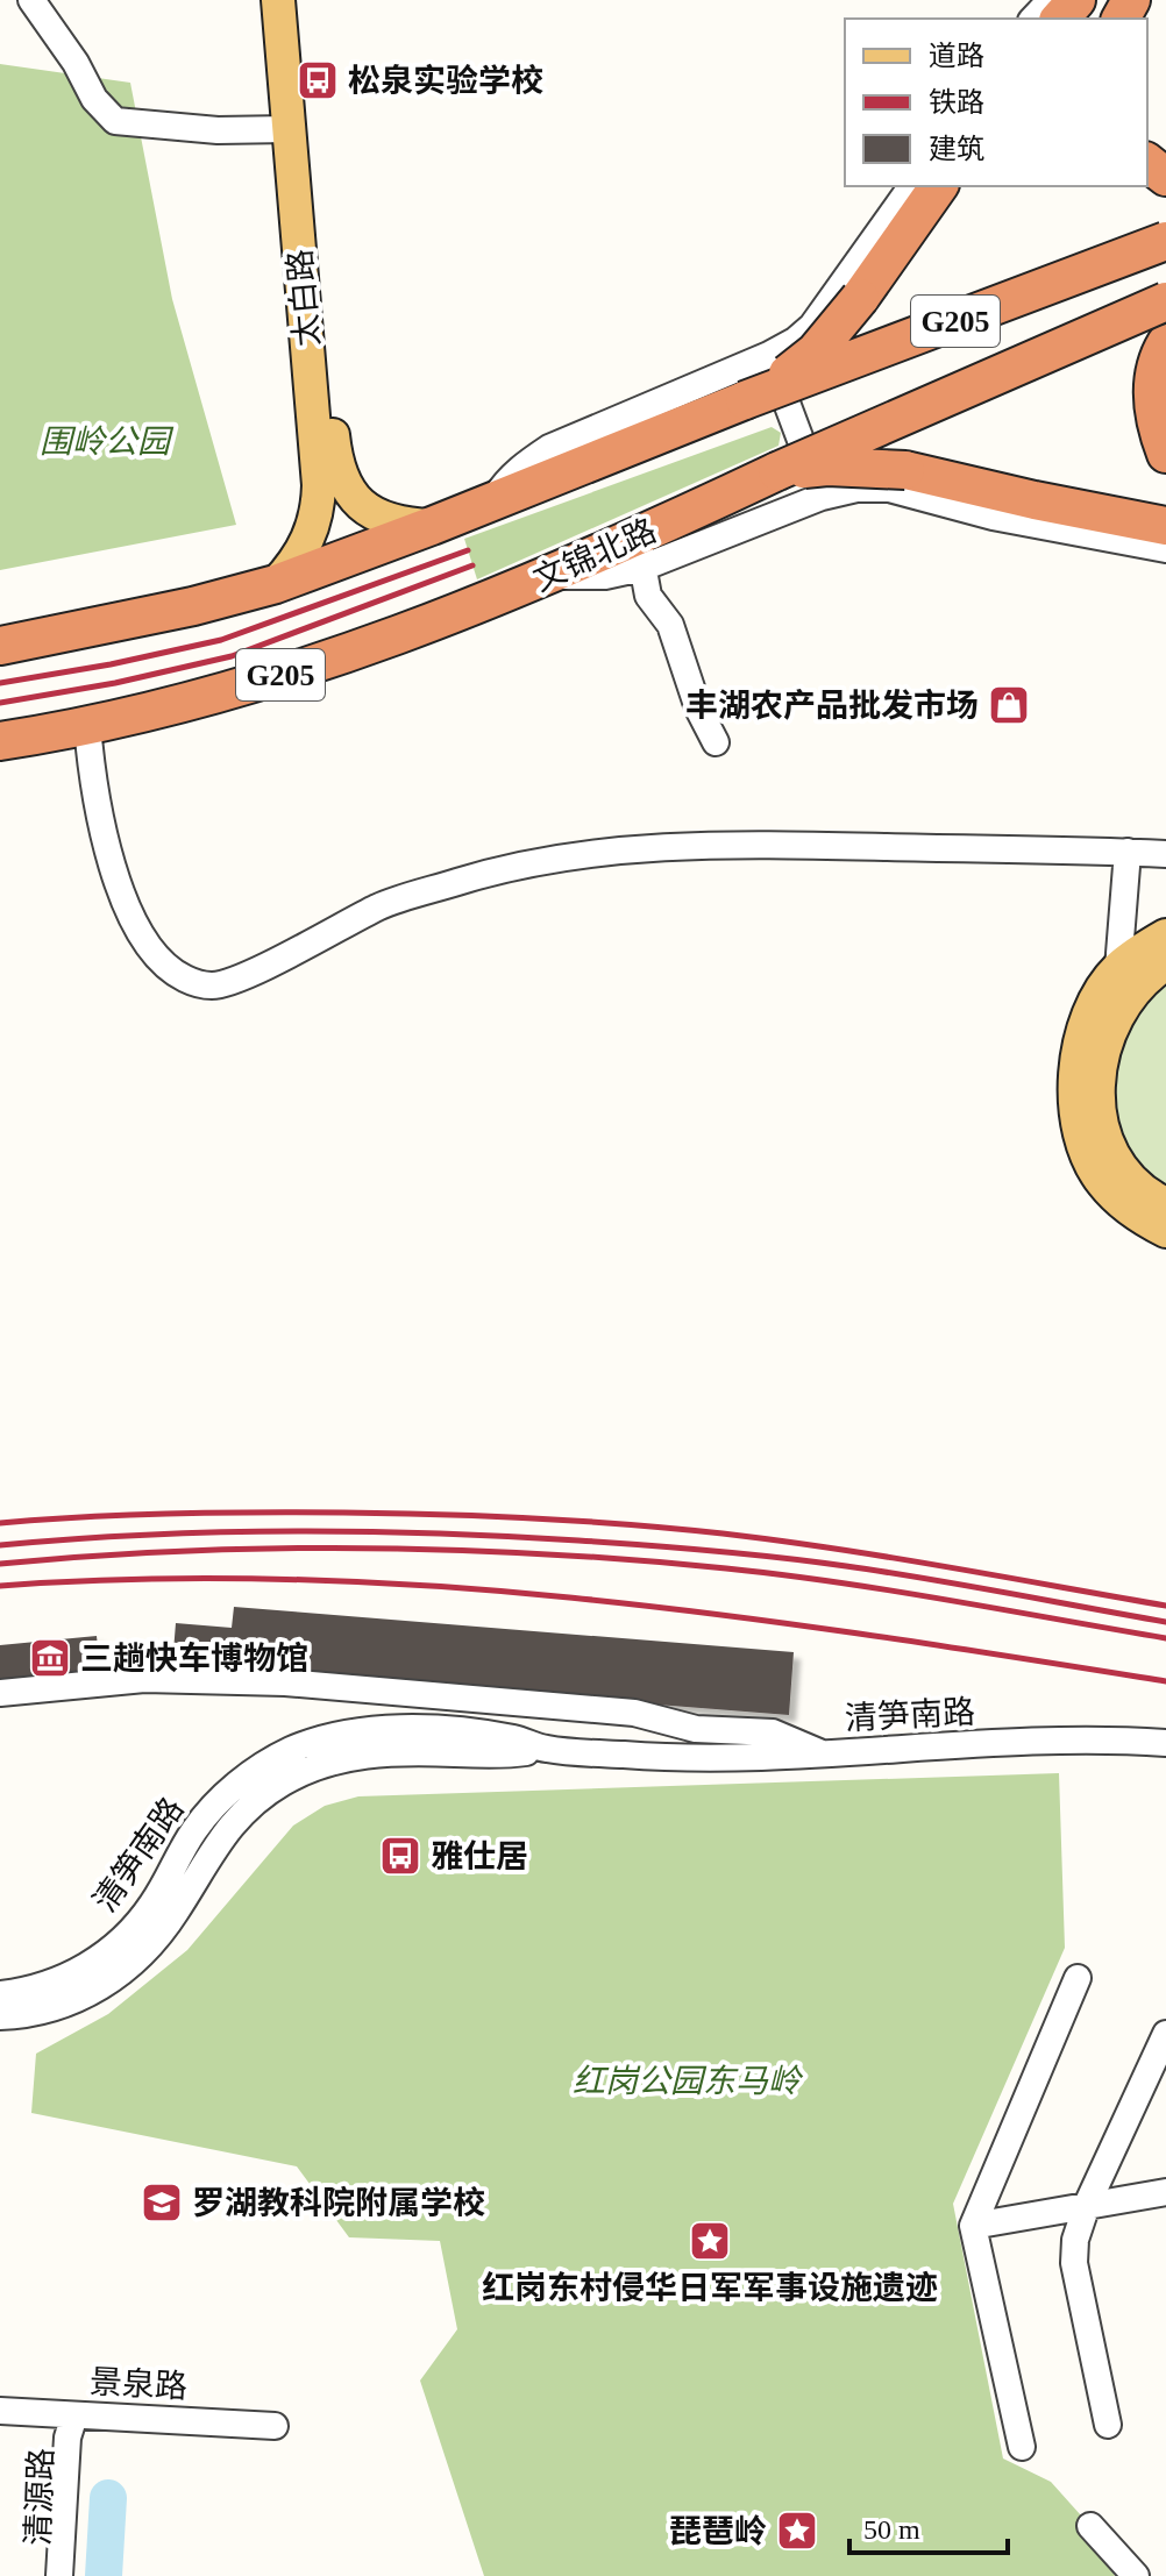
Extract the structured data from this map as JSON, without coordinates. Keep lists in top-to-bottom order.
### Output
{
  "streets": {
    "highway": ["G205", "文锦北路"],
    "main road": ["太白路"],
    "street": ["清笋南路", "景泉路", "清源路"]
  },
  "crossings": [
    ["太白路", "G205"],
    ["景泉路", "清源路"]
  ],
  "parks": ["围岭公园", "红岗公园东马岭"],
  "places": {
    "bus stop": ["松泉实验学校", "雅仕居"],
    "shop": ["丰湖农产品批发市场"],
    "museum": ["三趟快车博物馆"],
    "school or university": ["罗湖教科院附属学校"],
    "place": ["红岗东村侵华日军军事设施遗迹", "琵琶岭"]
  },
  "legend": ["道路", "铁路", "建筑"],
  "scale_bar": "50 m"
}
